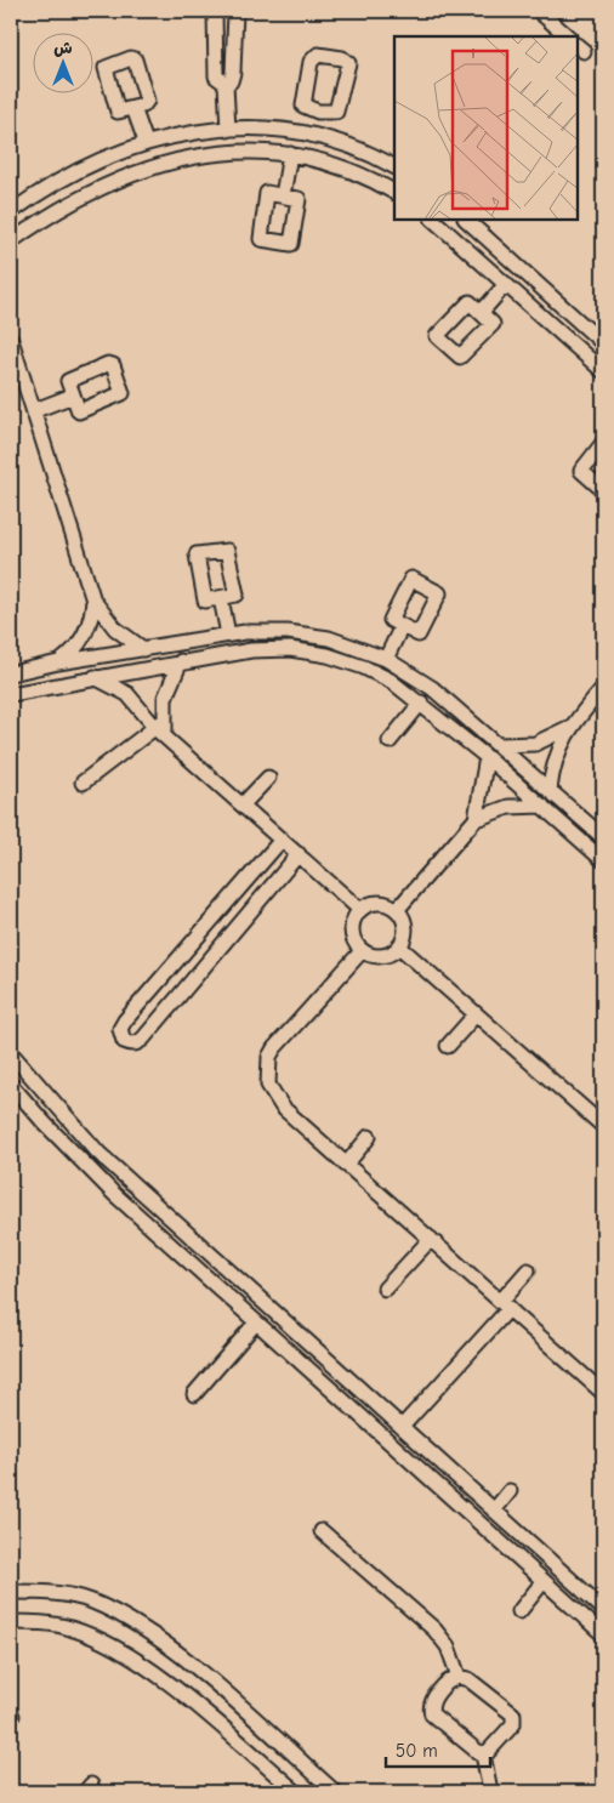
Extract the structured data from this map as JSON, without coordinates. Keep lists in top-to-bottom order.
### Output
{
  "scale_bar": "50 m",
  "north": "top"
}
